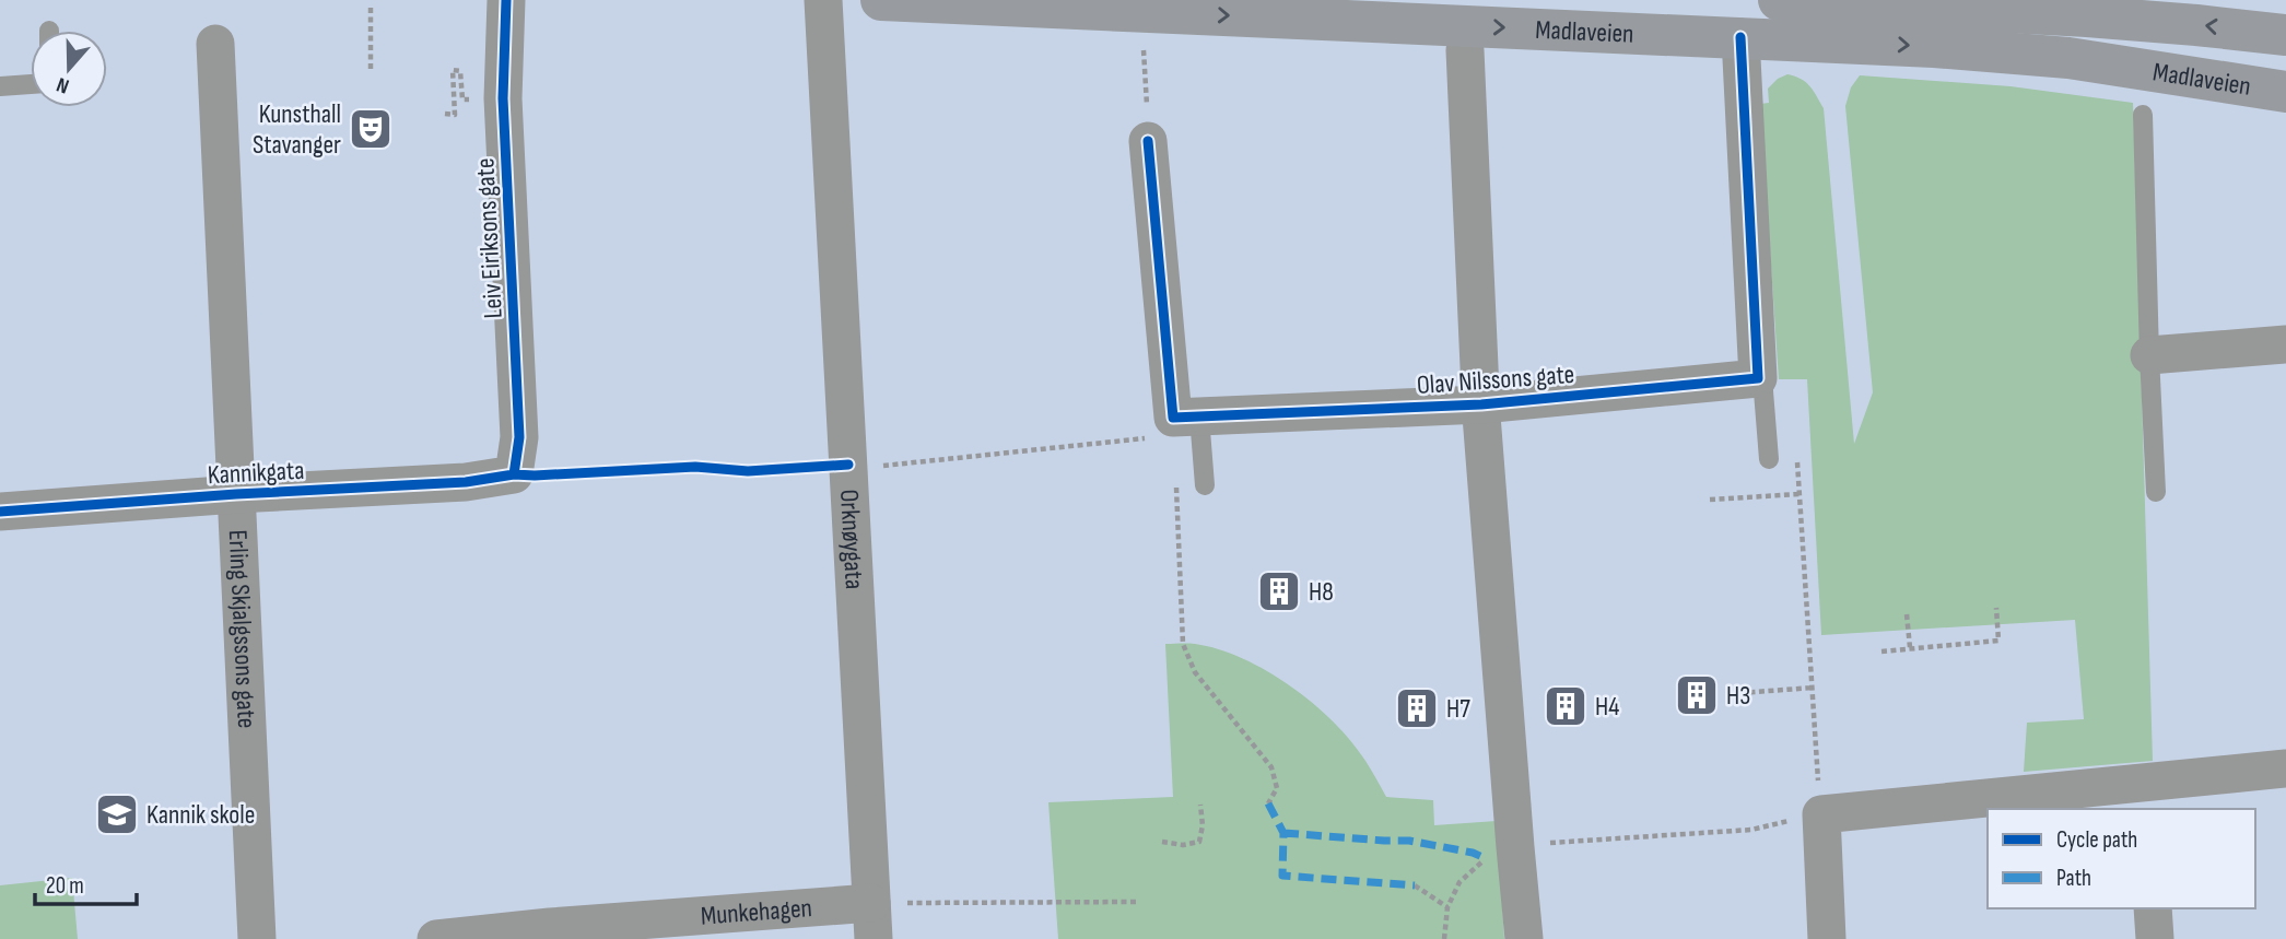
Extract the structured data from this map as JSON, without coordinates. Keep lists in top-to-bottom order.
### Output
{
  "streets": {
    "main road": ["Madlaveien"],
    "street": [
      "Leiv Eiriksons gate",
      "Olav Nilssons gate",
      "Kannikgata",
      "Orknøygata",
      "Erling Skjalgssons gate",
      "Munkehagen"
    ]
  },
  "crossings": [
    ["Leiv Eiriksons gate", "Kannikgata"],
    ["Kannikgata", "Erling Skjalgssons gate"],
    ["Orknøygata", "Munkehagen"]
  ],
  "places": {
    "theatre": ["Kunsthall Stavanger"],
    "building": [
      "H8",
      "H3",
      "H4",
      "H7"
    ],
    "school or university": ["Kannik skole"]
  },
  "legend": ["Cycle path", "Path"],
  "scale_bar": "20 m",
  "north": "bottom"
}
